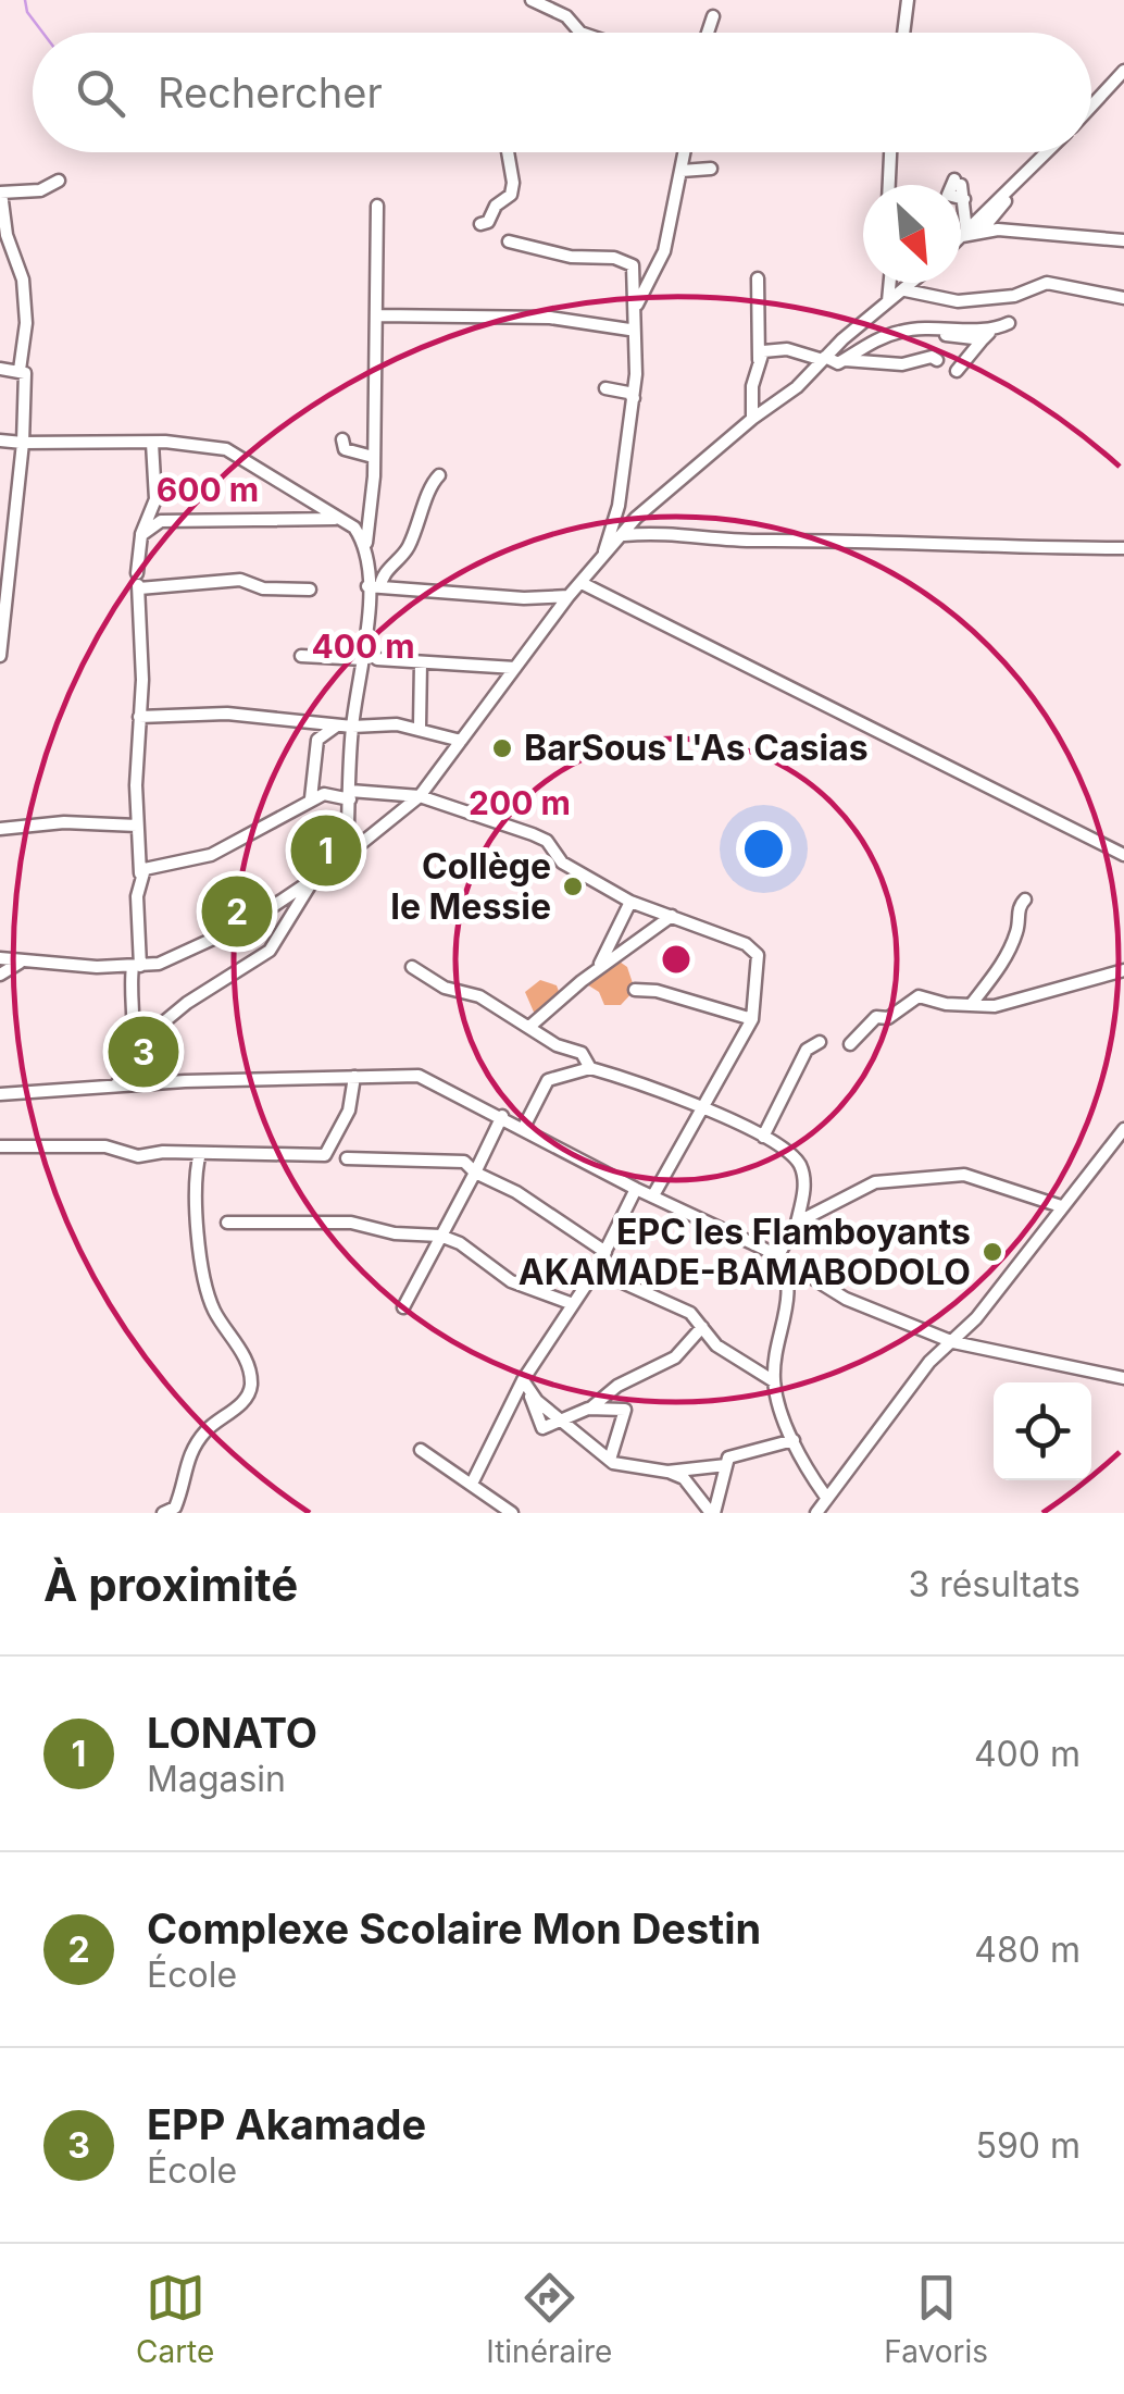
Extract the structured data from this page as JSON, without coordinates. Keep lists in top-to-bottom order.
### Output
{
  "places": ["BarSous L'As Casias", "Collège le Messie", "EPC les Flamboyants AKAMADE-BAMABODOLO"],
  "north": "bottom right",
  "page": {
    "search": "Rechercher",
    "pins": ["1", "2", "3"],
    "heading": ["À proximité", "3 résultats"],
    "list": [
      {
        "mark": "1",
        "name": "LONATO",
        "note": "Magasin",
        "value": "400 m"
      },
      {
        "mark": "2",
        "name": "Complexe Scolaire Mon Destin",
        "note": "École",
        "value": "480 m"
      },
      {
        "mark": "3",
        "name": "EPP Akamade",
        "note": "École",
        "value": "590 m"
      }
    ],
    "nav": ["Carte", "Itinéraire", "Favoris"]
  },
  "rings": ["600 m", "400 m", "200 m"]
}
